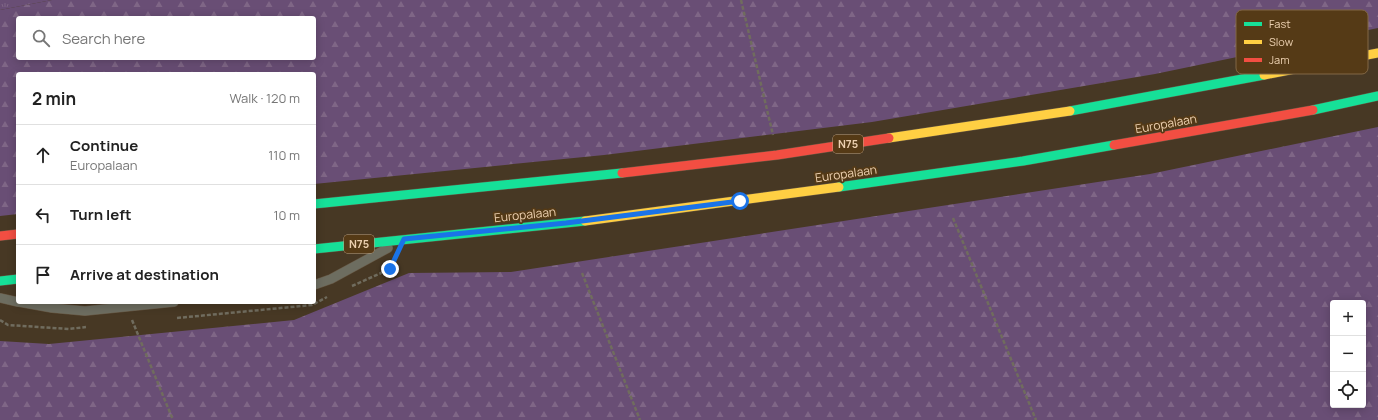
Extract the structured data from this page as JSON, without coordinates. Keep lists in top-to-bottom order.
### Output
{
  "streets": {
    "main road": ["Europalaan", "N75"]
  },
  "legend": ["Fast", "Slow", "Jam"],
  "page": {
    "search": "Search here",
    "heading": ["2 min", "Walk · 120 m"],
    "list": [
      ["Continue", "Europalaan", "110 m"],
      ["Turn left", "10 m"],
      "Arrive at destination"
    ],
    "map_buttons": ["+", "−"]
  }
}
